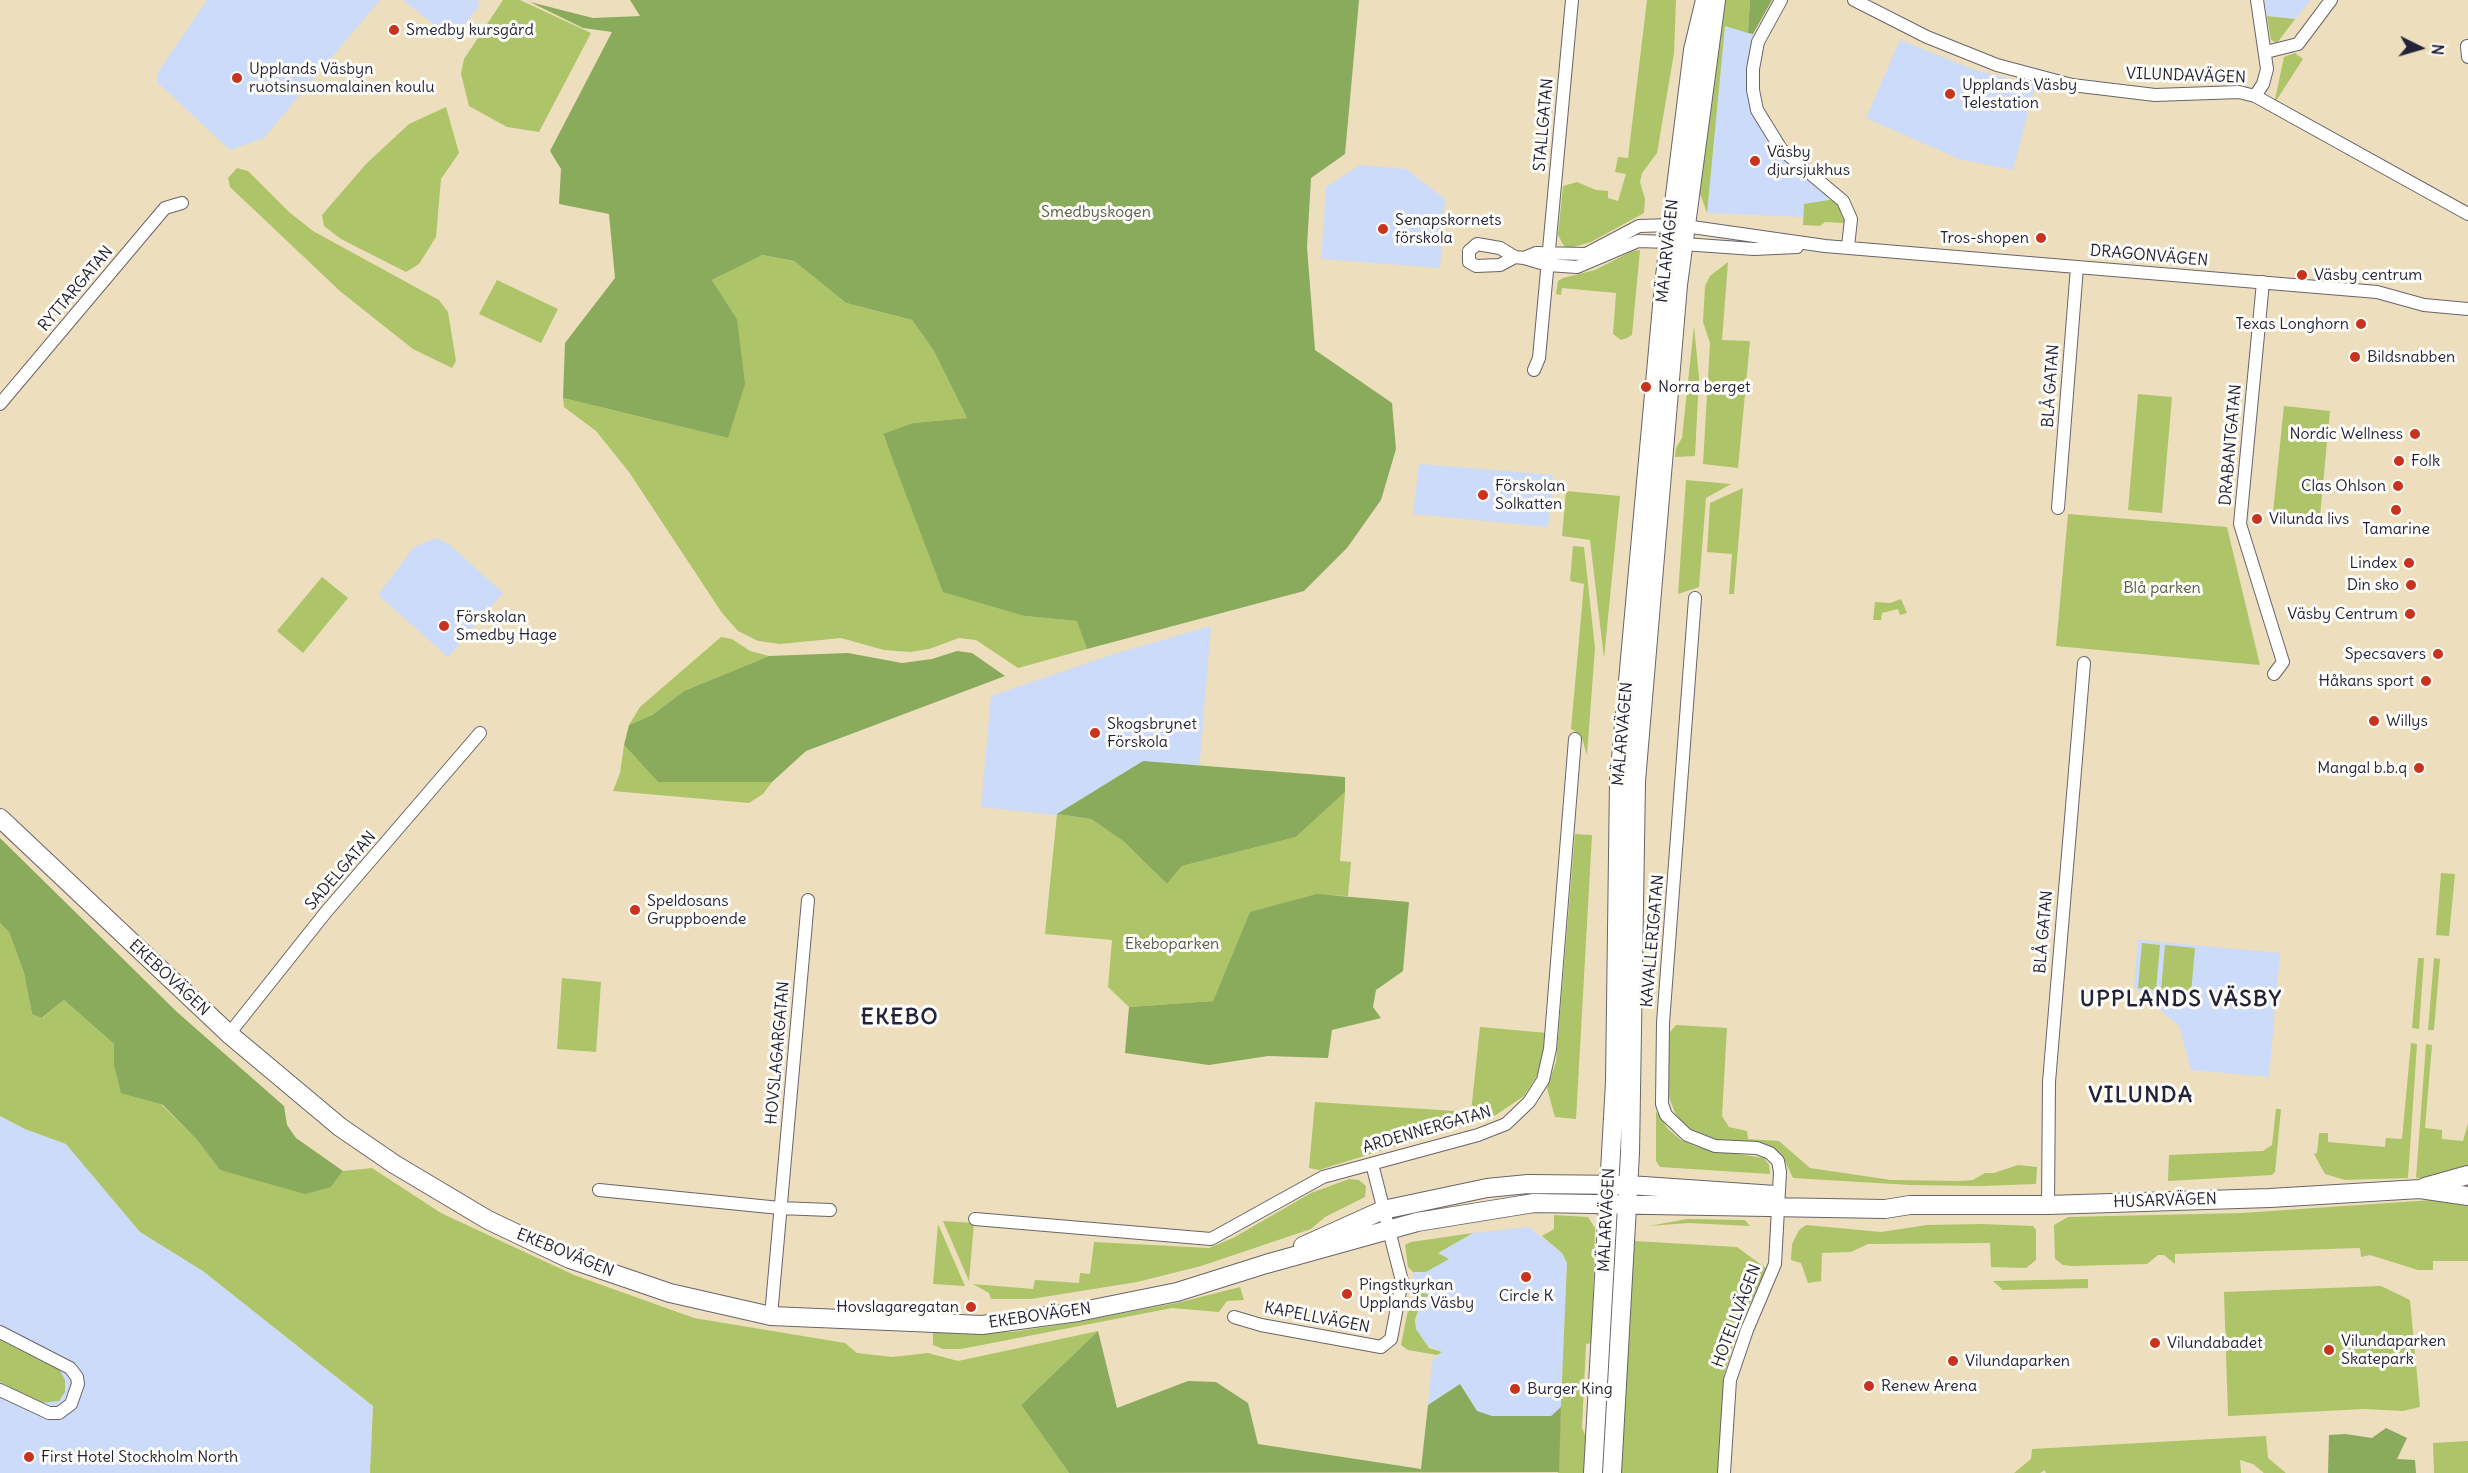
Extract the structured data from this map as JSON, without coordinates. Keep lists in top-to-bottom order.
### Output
{
  "streets": {
    "street": [
      "VILUNDAVÄGEN",
      "STALLGATAN",
      "MÄLARVÄGEN",
      "DRAGONVÄGEN",
      "RYTTARGATAN",
      "BLÅ GATAN",
      "DRABANTGATAN",
      "SADELGATAN",
      "KAVALLERIGATAN",
      "EKEBOVÄGEN",
      "HOVSLAGARGATAN",
      "ARDENNERGATAN",
      "HUSARVÄGEN",
      "HOTELLVÄGEN",
      "KAPELLVÄGEN"
    ]
  },
  "crossings": [
    ["MÄLARVÄGEN", "DRAGONVÄGEN"],
    ["MÄLARVÄGEN", "EKEBOVÄGEN"],
    ["MÄLARVÄGEN", "HUSARVÄGEN"],
    ["DRAGONVÄGEN", "BLÅ GATAN"],
    ["DRAGONVÄGEN", "DRABANTGATAN"],
    ["BLÅ GATAN", "HUSARVÄGEN"],
    ["SADELGATAN", "EKEBOVÄGEN"],
    ["KAVALLERIGATAN", "HUSARVÄGEN"],
    ["KAVALLERIGATAN", "HOTELLVÄGEN"],
    ["EKEBOVÄGEN", "HOVSLAGARGATAN"],
    ["EKEBOVÄGEN", "HUSARVÄGEN"],
    ["EKEBOVÄGEN", "KAPELLVÄGEN"],
    ["ARDENNERGATAN", "KAPELLVÄGEN"],
    ["HUSARVÄGEN", "HOTELLVÄGEN"]
  ],
  "districts": ["UPPLANDS VÄSBY", "EKEBO", "VILUNDA"],
  "parks": ["Smedbyskogen", "Blå parken", "Ekeboparken"],
  "places": [
    "Smedby kursgård",
    "Upplands Väsbyn ruotsinsuomalainen koulu",
    "Upplands Väsby Telestation",
    "Väsby djursjukhus",
    "Senapskornets förskola",
    "Tros-shopen",
    "Väsby centrum",
    "Texas Longhorn",
    "Bildsnabben",
    "Norra berget",
    "Nordic Wellness",
    "Folk",
    "Clas Ohlson",
    "Förskolan Solkatten",
    "Tamarine",
    "Vilunda livs",
    "Lindex",
    "Din sko",
    "Väsby Centrum",
    "Förskolan Smedby Hage",
    "Specsavers",
    "Håkans sport",
    "Willys",
    "Skogsbrynet Förskola",
    "Mangal b.b.q",
    "Speldosans Gruppboende",
    "Circle K",
    "Pingstkyrkan Upplands Väsby",
    "Hovslagaregatan",
    "Vilundabadet",
    "Vilundaparken Skatepark",
    "Vilundaparken",
    "Renew Arena",
    "Burger King",
    "First Hotel Stockholm North"
  ],
  "north": "right"
}
